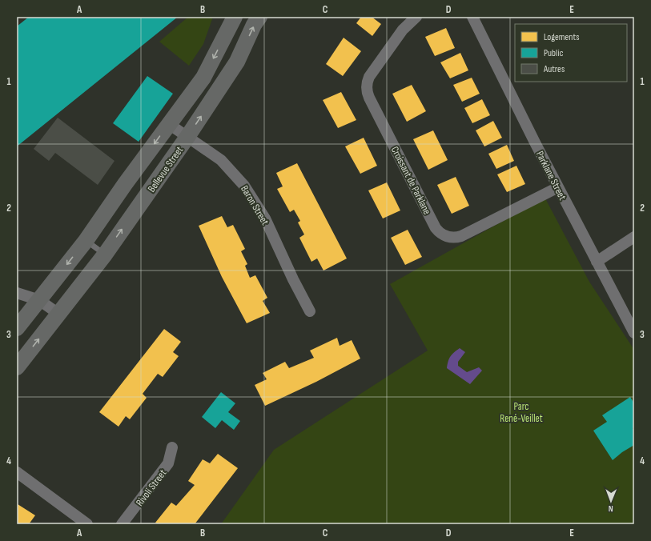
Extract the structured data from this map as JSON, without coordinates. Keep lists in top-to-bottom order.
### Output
{
  "streets": {
    "street": [
      "Bellevue Street",
      "Parklane Street",
      "Croissant de Parklane",
      "Baron Street",
      "Rivoli Street"
    ]
  },
  "crossings": [
    ["Bellevue Street", "Baron Street"],
    ["Parklane Street", "Croissant de Parklane"]
  ],
  "parks": ["Parc René-Veillet"],
  "legend": ["Logements", "Public", "Autres"],
  "north": "bottom",
  "grid": {
    "columns": [
      "A",
      "B",
      "C",
      "D",
      "E"
    ],
    "rows": [
      "1",
      "2",
      "3",
      "4"
    ]
  }
}
